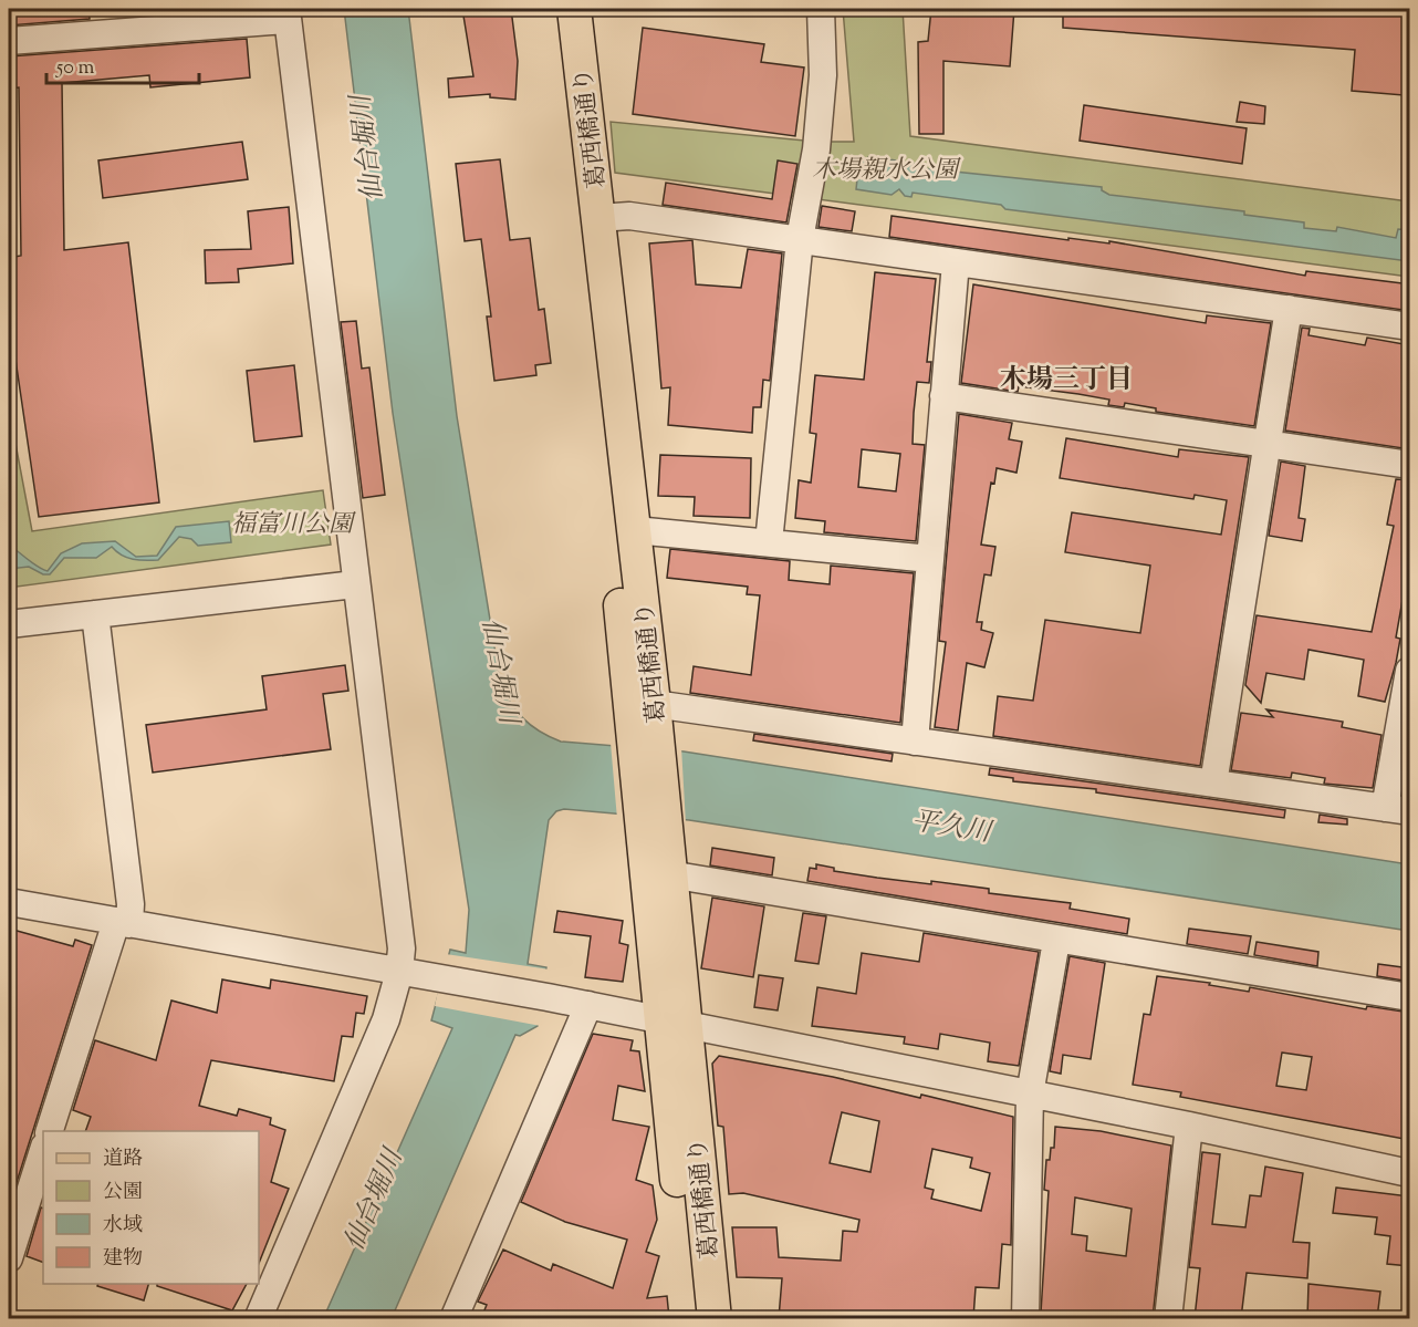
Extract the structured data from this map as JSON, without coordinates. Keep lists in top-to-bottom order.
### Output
{
  "streets": {
    "main road": ["葛西橋通り"]
  },
  "districts": ["木場三丁目"],
  "water": ["仙台堀川", "平久川"],
  "parks": ["木場親水公園", "福富川公園"],
  "legend": [
    "道路",
    "公園",
    "水域",
    "建物"
  ],
  "scale_bar": "50 m"
}
